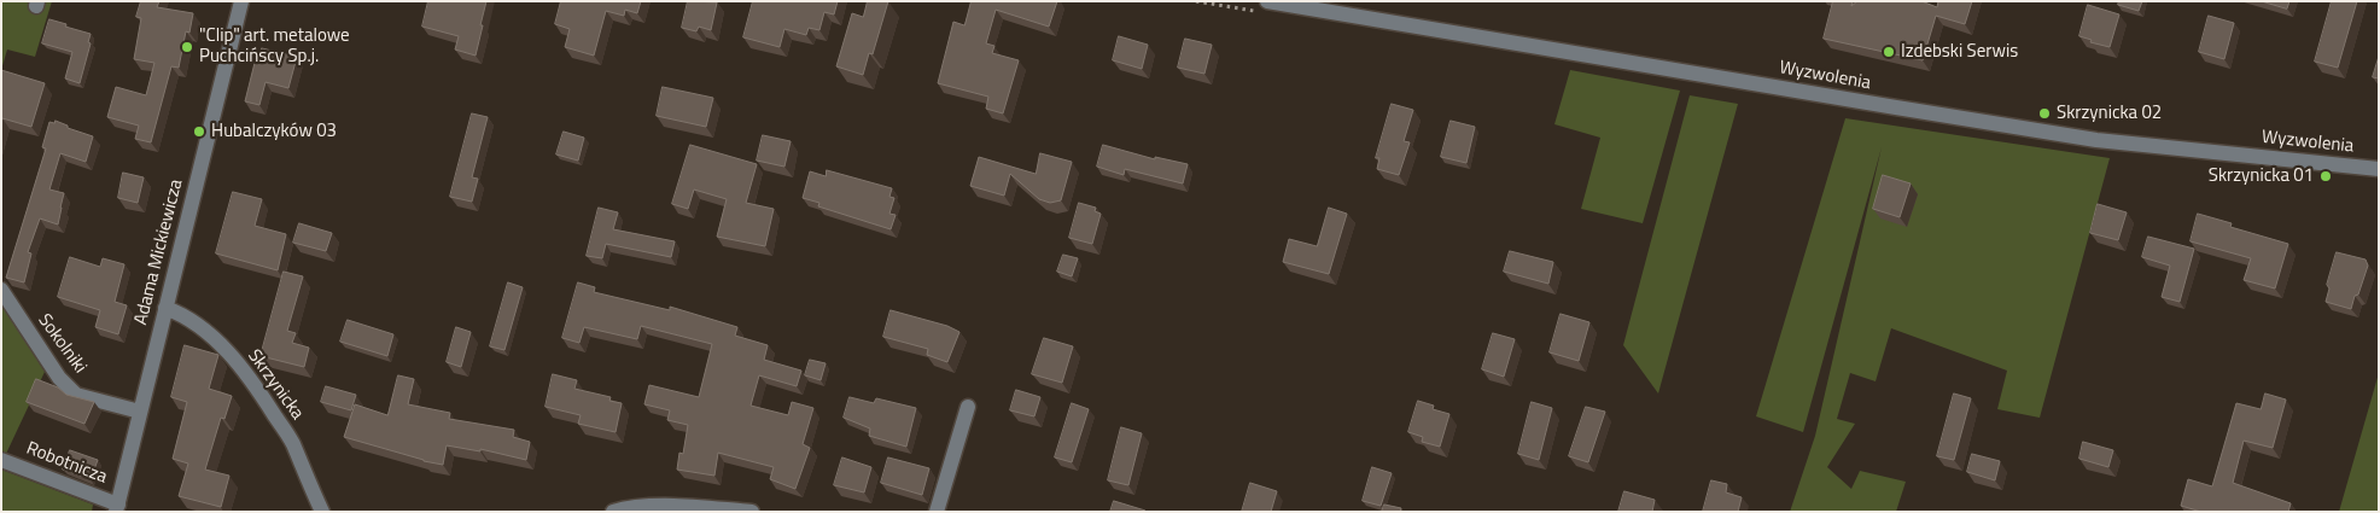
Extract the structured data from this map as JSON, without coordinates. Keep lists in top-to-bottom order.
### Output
{
  "streets": {
    "street": [
      "Wyzwolenia",
      "Adama Mickiewicza",
      "Sokolniki",
      "Skrzynicka",
      "Robotnicza"
    ]
  },
  "crossings": [
    ["Adama Mickiewicza", "Sokolniki"],
    ["Adama Mickiewicza", "Skrzynicka"],
    ["Adama Mickiewicza", "Robotnicza"]
  ],
  "places": [
    "\"Clip\" art. metalowe Puchcińscy Sp.j.",
    "Izdebski Serwis",
    "Skrzynicka 02",
    "Hubalczyków 03",
    "Skrzynicka 01"
  ]
}
